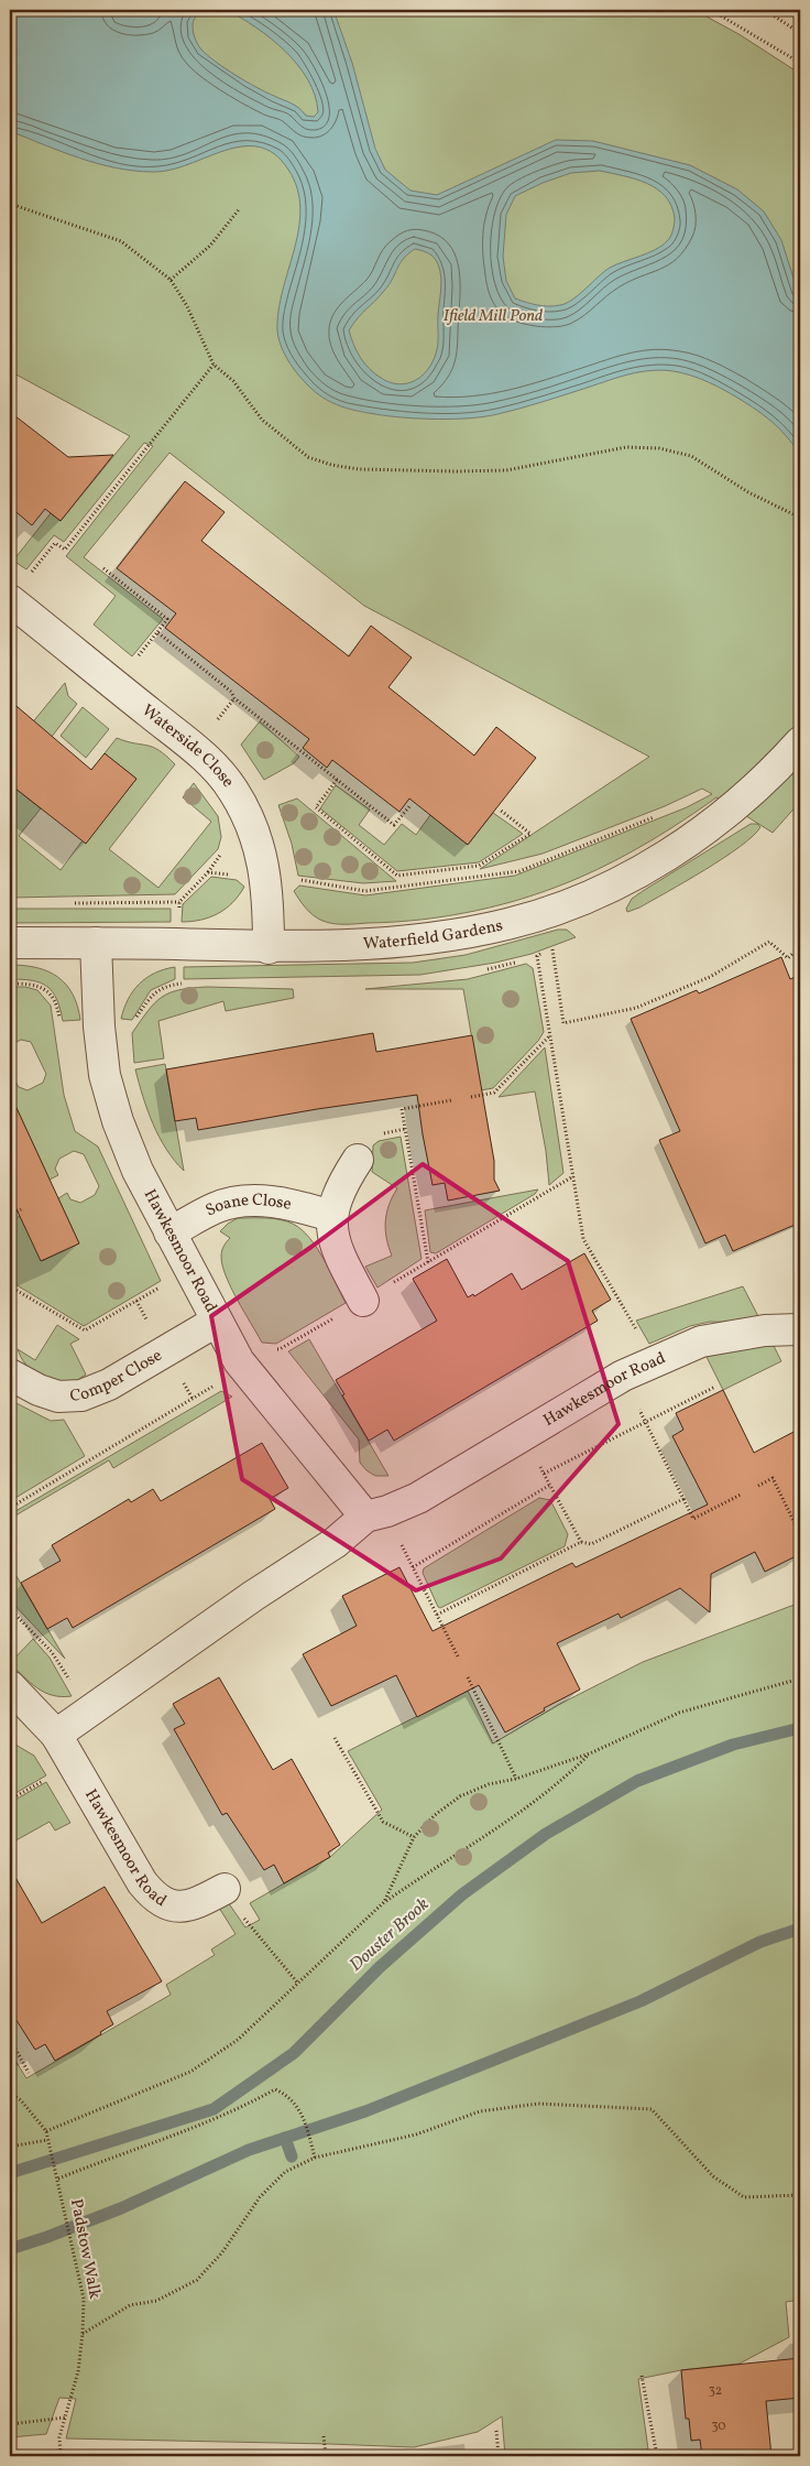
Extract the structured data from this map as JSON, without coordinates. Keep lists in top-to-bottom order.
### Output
{
  "streets": {
    "street": [
      "Waterside Close",
      "Waterfield Gardens",
      "Soane Close",
      "Hawkesmoor Road",
      "Comper Close"
    ],
    "path": ["Padstow Walk"]
  },
  "crossings": [
    ["Waterside Close", "Waterfield Gardens"],
    ["Waterfield Gardens", "Hawkesmoor Road"],
    ["Soane Close", "Hawkesmoor Road"],
    ["Hawkesmoor Road", "Comper Close"]
  ],
  "water": ["Douster Brook"],
  "parks": ["Ifield Mill Pond"],
  "house_numbers": ["32", "30"]
}
